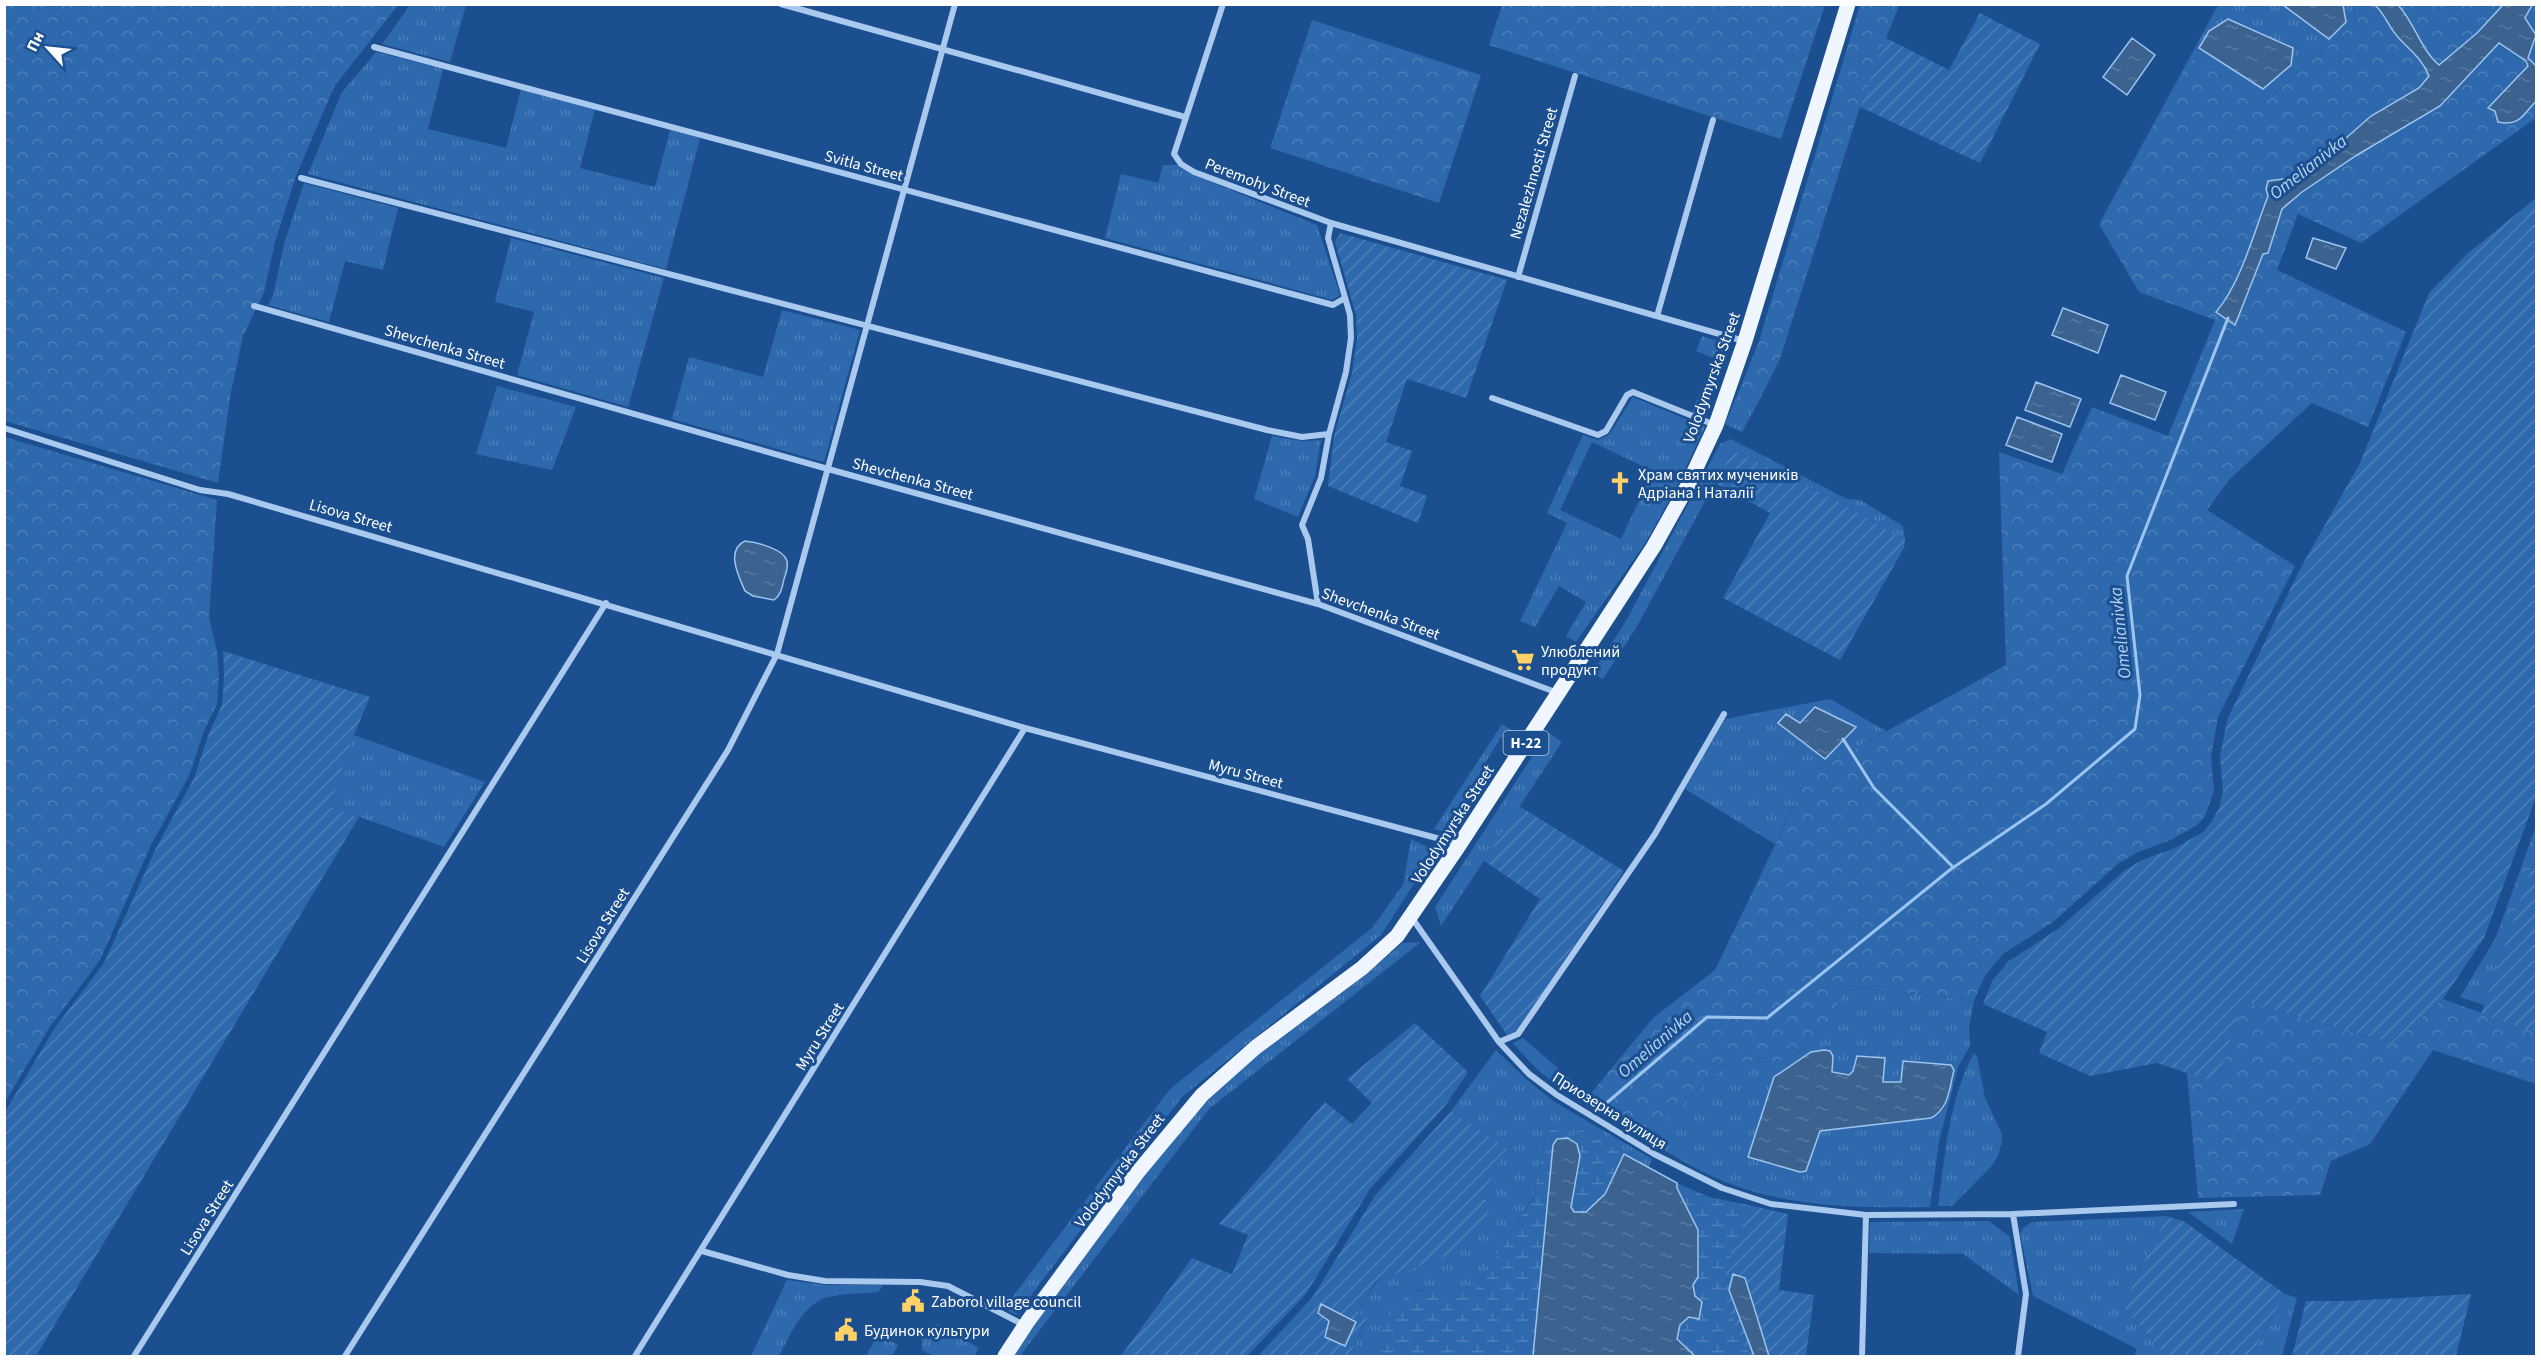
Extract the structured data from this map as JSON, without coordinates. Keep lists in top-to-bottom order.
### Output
{
  "streets": {
    "main road": ["Volodymyrska Street", "Н-22"],
    "street": [
      "Svitla Street",
      "Nezalezhnosti Street",
      "Peremohy Street",
      "Shevchenka Street",
      "Lisova Street",
      "Myru Street",
      "Приозерна вулиця"
    ]
  },
  "crossings": [
    ["Nezalezhnosti Street", "Peremohy Street"],
    ["Peremohy Street", "Volodymyrska Street"],
    ["Shevchenka Street", "Volodymyrska Street"],
    ["Volodymyrska Street", "Myru Street"],
    ["Volodymyrska Street", "Приозерна вулиця"],
    ["Lisova Street", "Myru Street"]
  ],
  "water": ["Omelianivka"],
  "places": {
    "church": ["Храм святих мучеників Адріана і Наталії"],
    "supermarket": ["Улюблений продукт"],
    "public building": ["Zaborol village council", "Будинок культури"]
  },
  "north": "top left"
}
